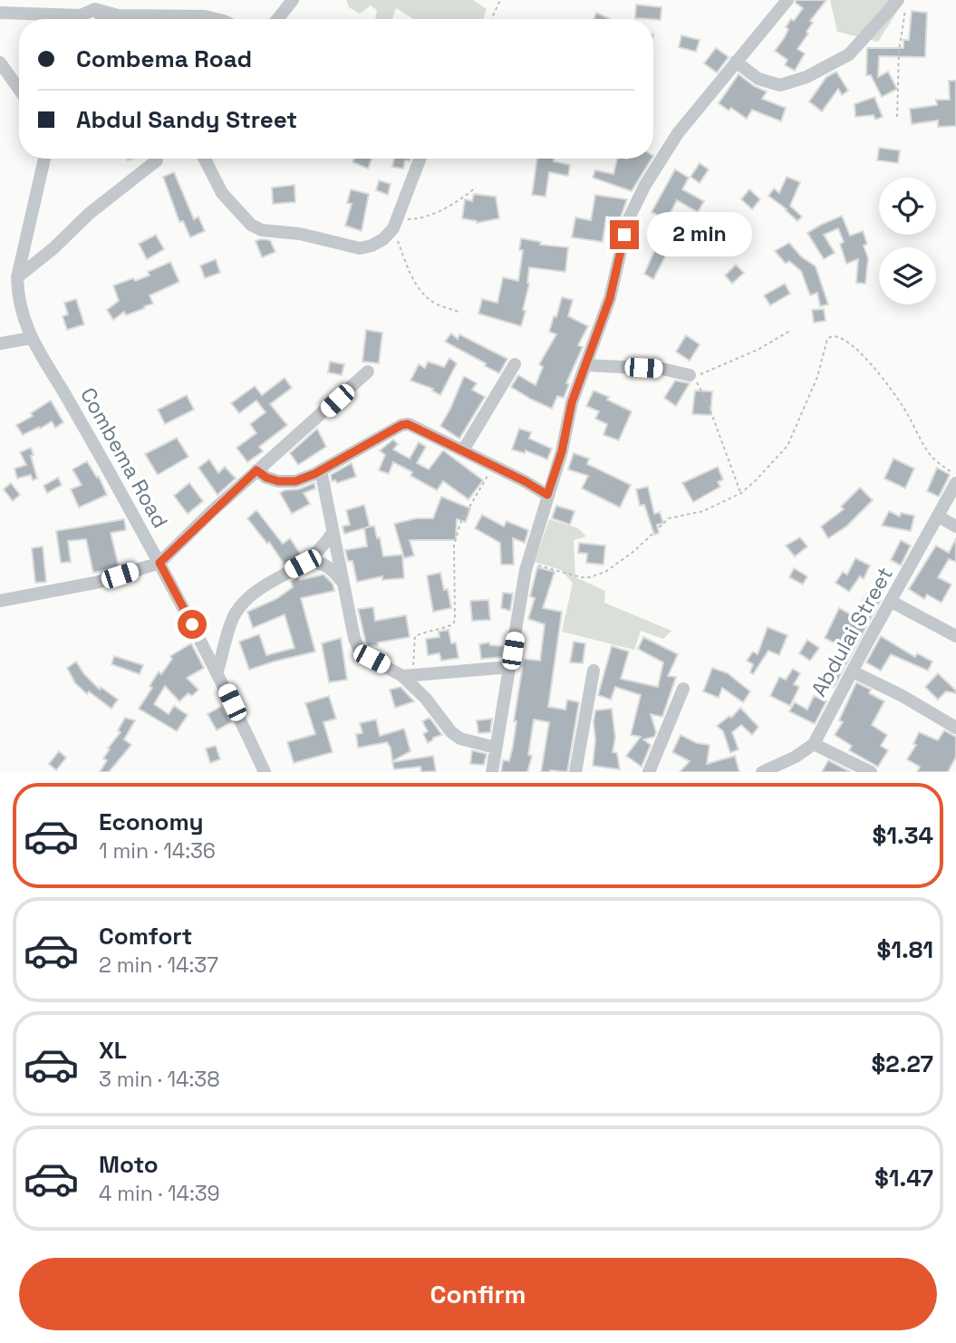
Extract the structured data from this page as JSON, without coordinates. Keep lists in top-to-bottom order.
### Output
{
  "streets": {
    "street": ["Combema Road", "Abdulai Street"]
  },
  "page": {
    "banner": ["Combema Road", "Abdul Sandy Street"],
    "bubble": "2 min",
    "list": [
      {
        "name": "Economy",
        "note": "1 min · 14:36",
        "value": "$1.34"
      },
      {
        "name": "Comfort",
        "note": "2 min · 14:37",
        "value": "$1.81"
      },
      {
        "name": "XL",
        "note": "3 min · 14:38",
        "value": "$2.27"
      },
      {
        "name": "Moto",
        "note": "4 min · 14:39",
        "value": "$1.47"
      }
    ],
    "buttons": "Confirm"
  }
}
